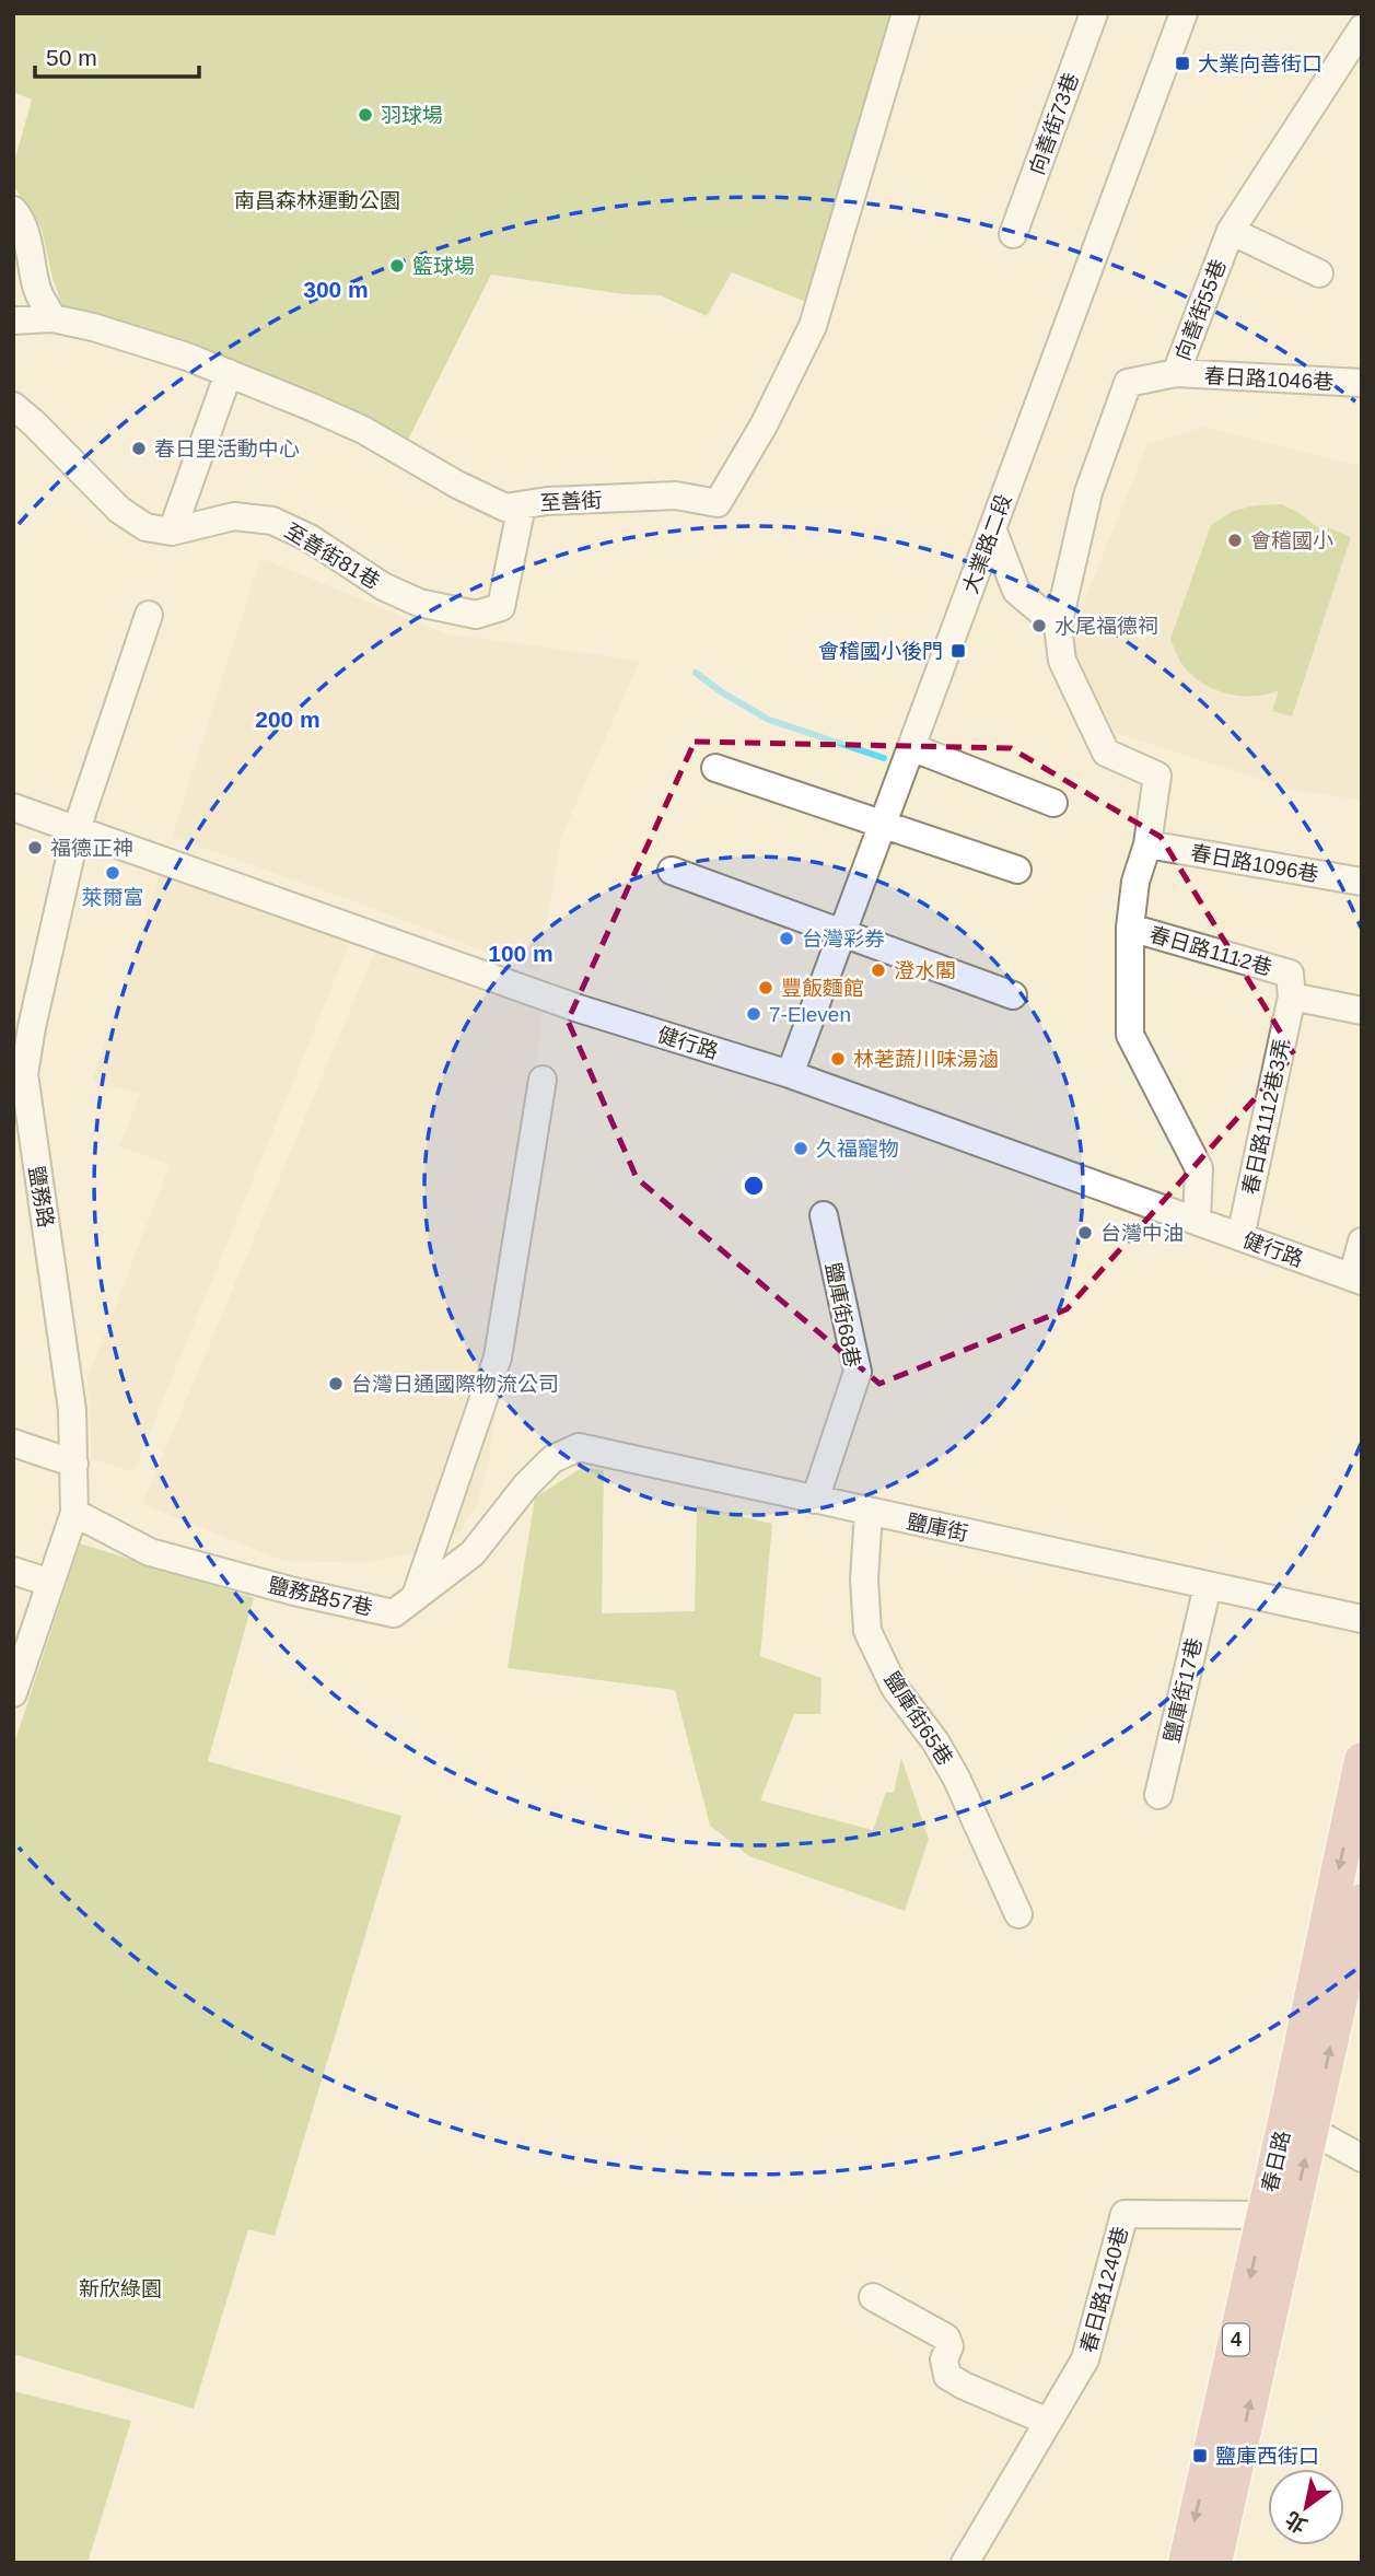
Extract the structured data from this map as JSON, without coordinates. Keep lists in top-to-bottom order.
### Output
{
  "streets": {
    "main road": ["春日路", "4"],
    "street": [
      "向善街73巷",
      "向善街55巷",
      "春日路1046巷",
      "至善街",
      "大業路二段",
      "至善街81巷",
      "春日路1096巷",
      "春日路1112巷",
      "健行路",
      "春日路1112巷3弄",
      "鹽務路",
      "鹽庫街68巷",
      "鹽庫街",
      "鹽務路57巷",
      "鹽庫街17巷",
      "鹽庫街65巷",
      "春日路1240巷"
    ]
  },
  "crossings": [
    ["向善街55巷", "春日路1046巷"],
    ["至善街", "至善街81巷"],
    ["大業路二段", "健行路"],
    ["春日路1112巷", "春日路1112巷3弄"],
    ["健行路", "春日路1112巷3弄"],
    ["健行路", "鹽務路"],
    ["鹽務路", "鹽務路57巷"],
    ["鹽庫街68巷", "鹽庫街"],
    ["鹽庫街", "鹽務路57巷"],
    ["鹽庫街", "鹽庫街17巷"],
    ["鹽庫街", "鹽庫街65巷"],
    ["春日路", "春日路1240巷"]
  ],
  "parks": ["南昌森林運動公園", "新欣綠園"],
  "places": {
    "transit": ["大業向善街口", "會稽國小後門", "鹽庫西街口"],
    "other": [
      "羽球場",
      "籃球場",
      "春日里活動中心",
      "會稽國小",
      "水尾福德祠",
      "福德正神",
      "萊爾富",
      "台灣彩券",
      "澄水閣",
      "豐飯麵館",
      "7-Eleven",
      "林荖蔬川味湯滷",
      "久福寵物",
      "台灣中油",
      "台灣日通國際物流公司"
    ]
  },
  "scale_bar": "50 m",
  "north": "bottom left",
  "rings": ["300 m", "200 m", "100 m"]
}
